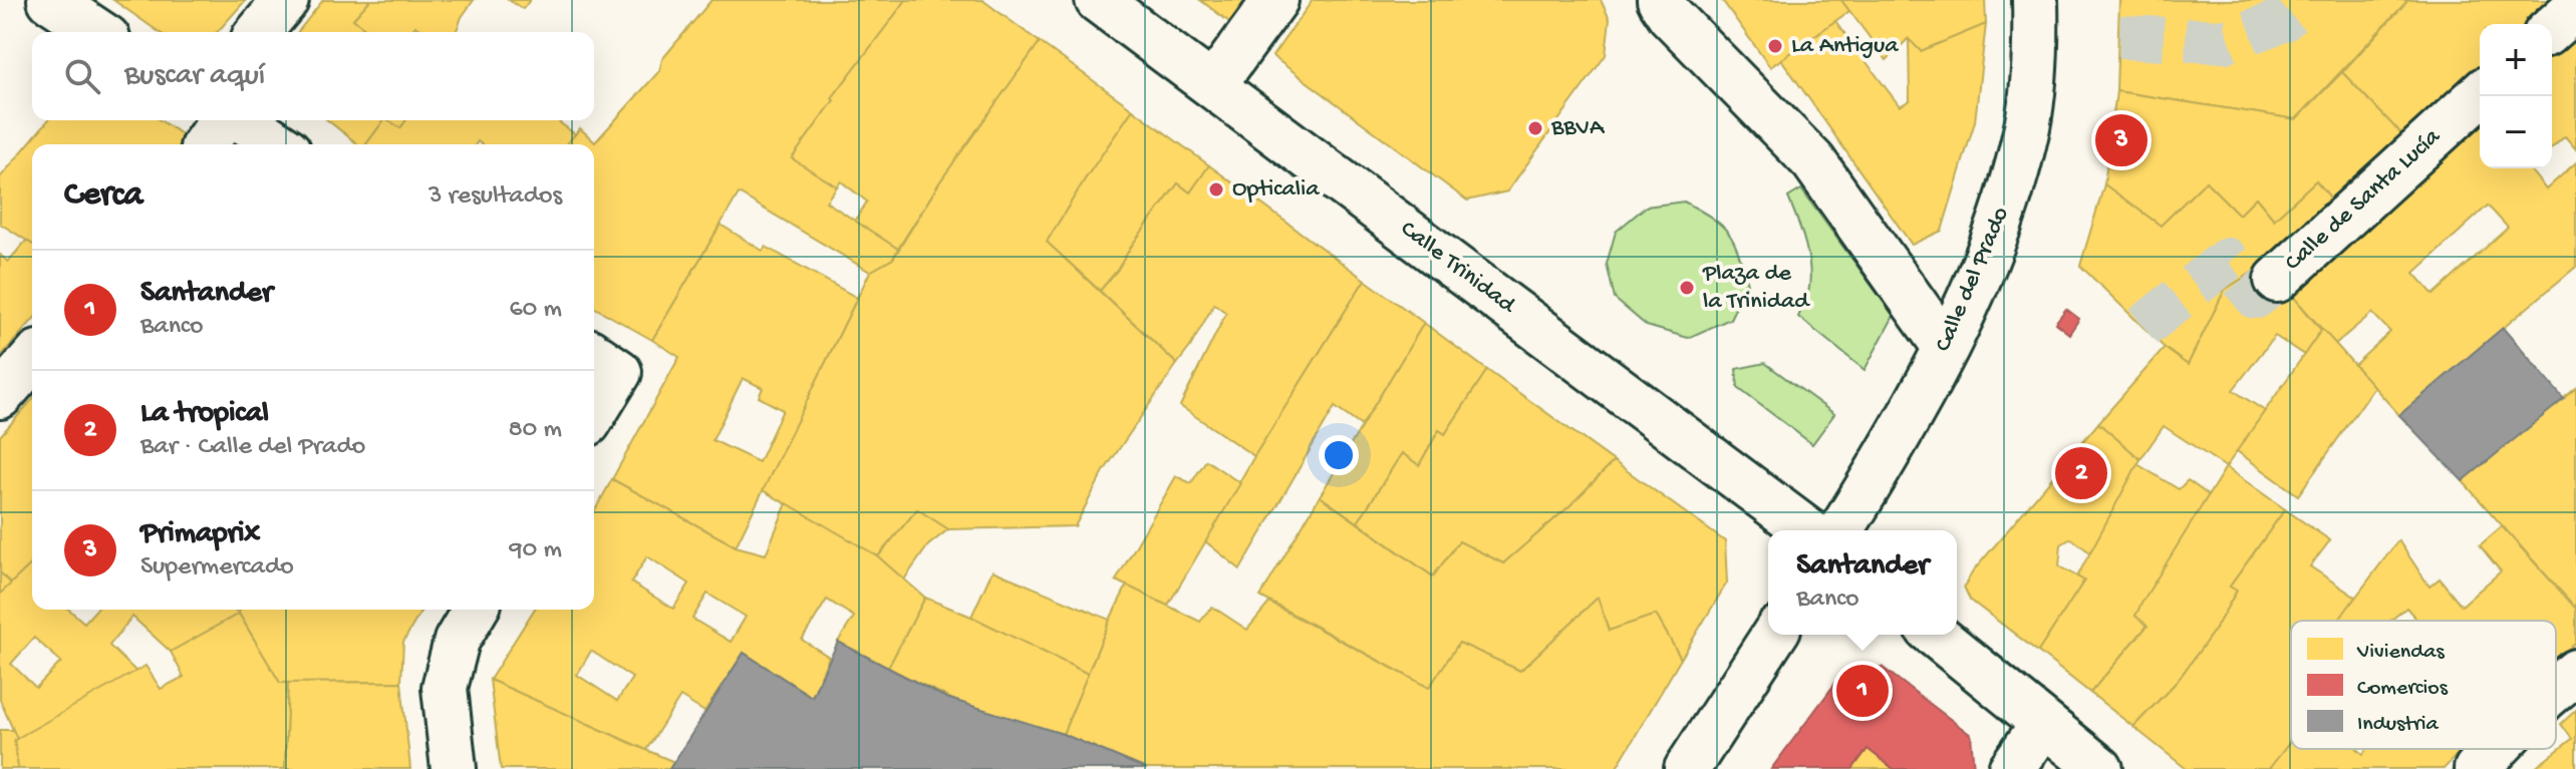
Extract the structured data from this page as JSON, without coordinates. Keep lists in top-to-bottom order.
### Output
{
  "streets": {
    "street": ["Calle de Santa Lucía", "Calle Trinidad", "Calle del Prado"]
  },
  "places": [
    "La Antigua",
    "BBVA",
    "Opticalia",
    "Plaza de la Trinidad"
  ],
  "legend": ["Viviendas", "Comercios", "Industria"],
  "page": {
    "map_buttons": ["+", "−"],
    "search": "Buscar aquí",
    "pins": ["3", "2", "1"],
    "heading": ["Cerca", "3 resultados"],
    "list": [
      {
        "mark": "1",
        "name": "Santander",
        "note": "Banco",
        "value": "60 m"
      },
      {
        "mark": "2",
        "name": "La tropical",
        "note": "Bar · Calle del Prado",
        "value": "80 m"
      },
      {
        "mark": "3",
        "name": "Primaprix",
        "note": "Supermercado",
        "value": "90 m"
      }
    ],
    "popup": ["Santander", "Banco"]
  }
}
